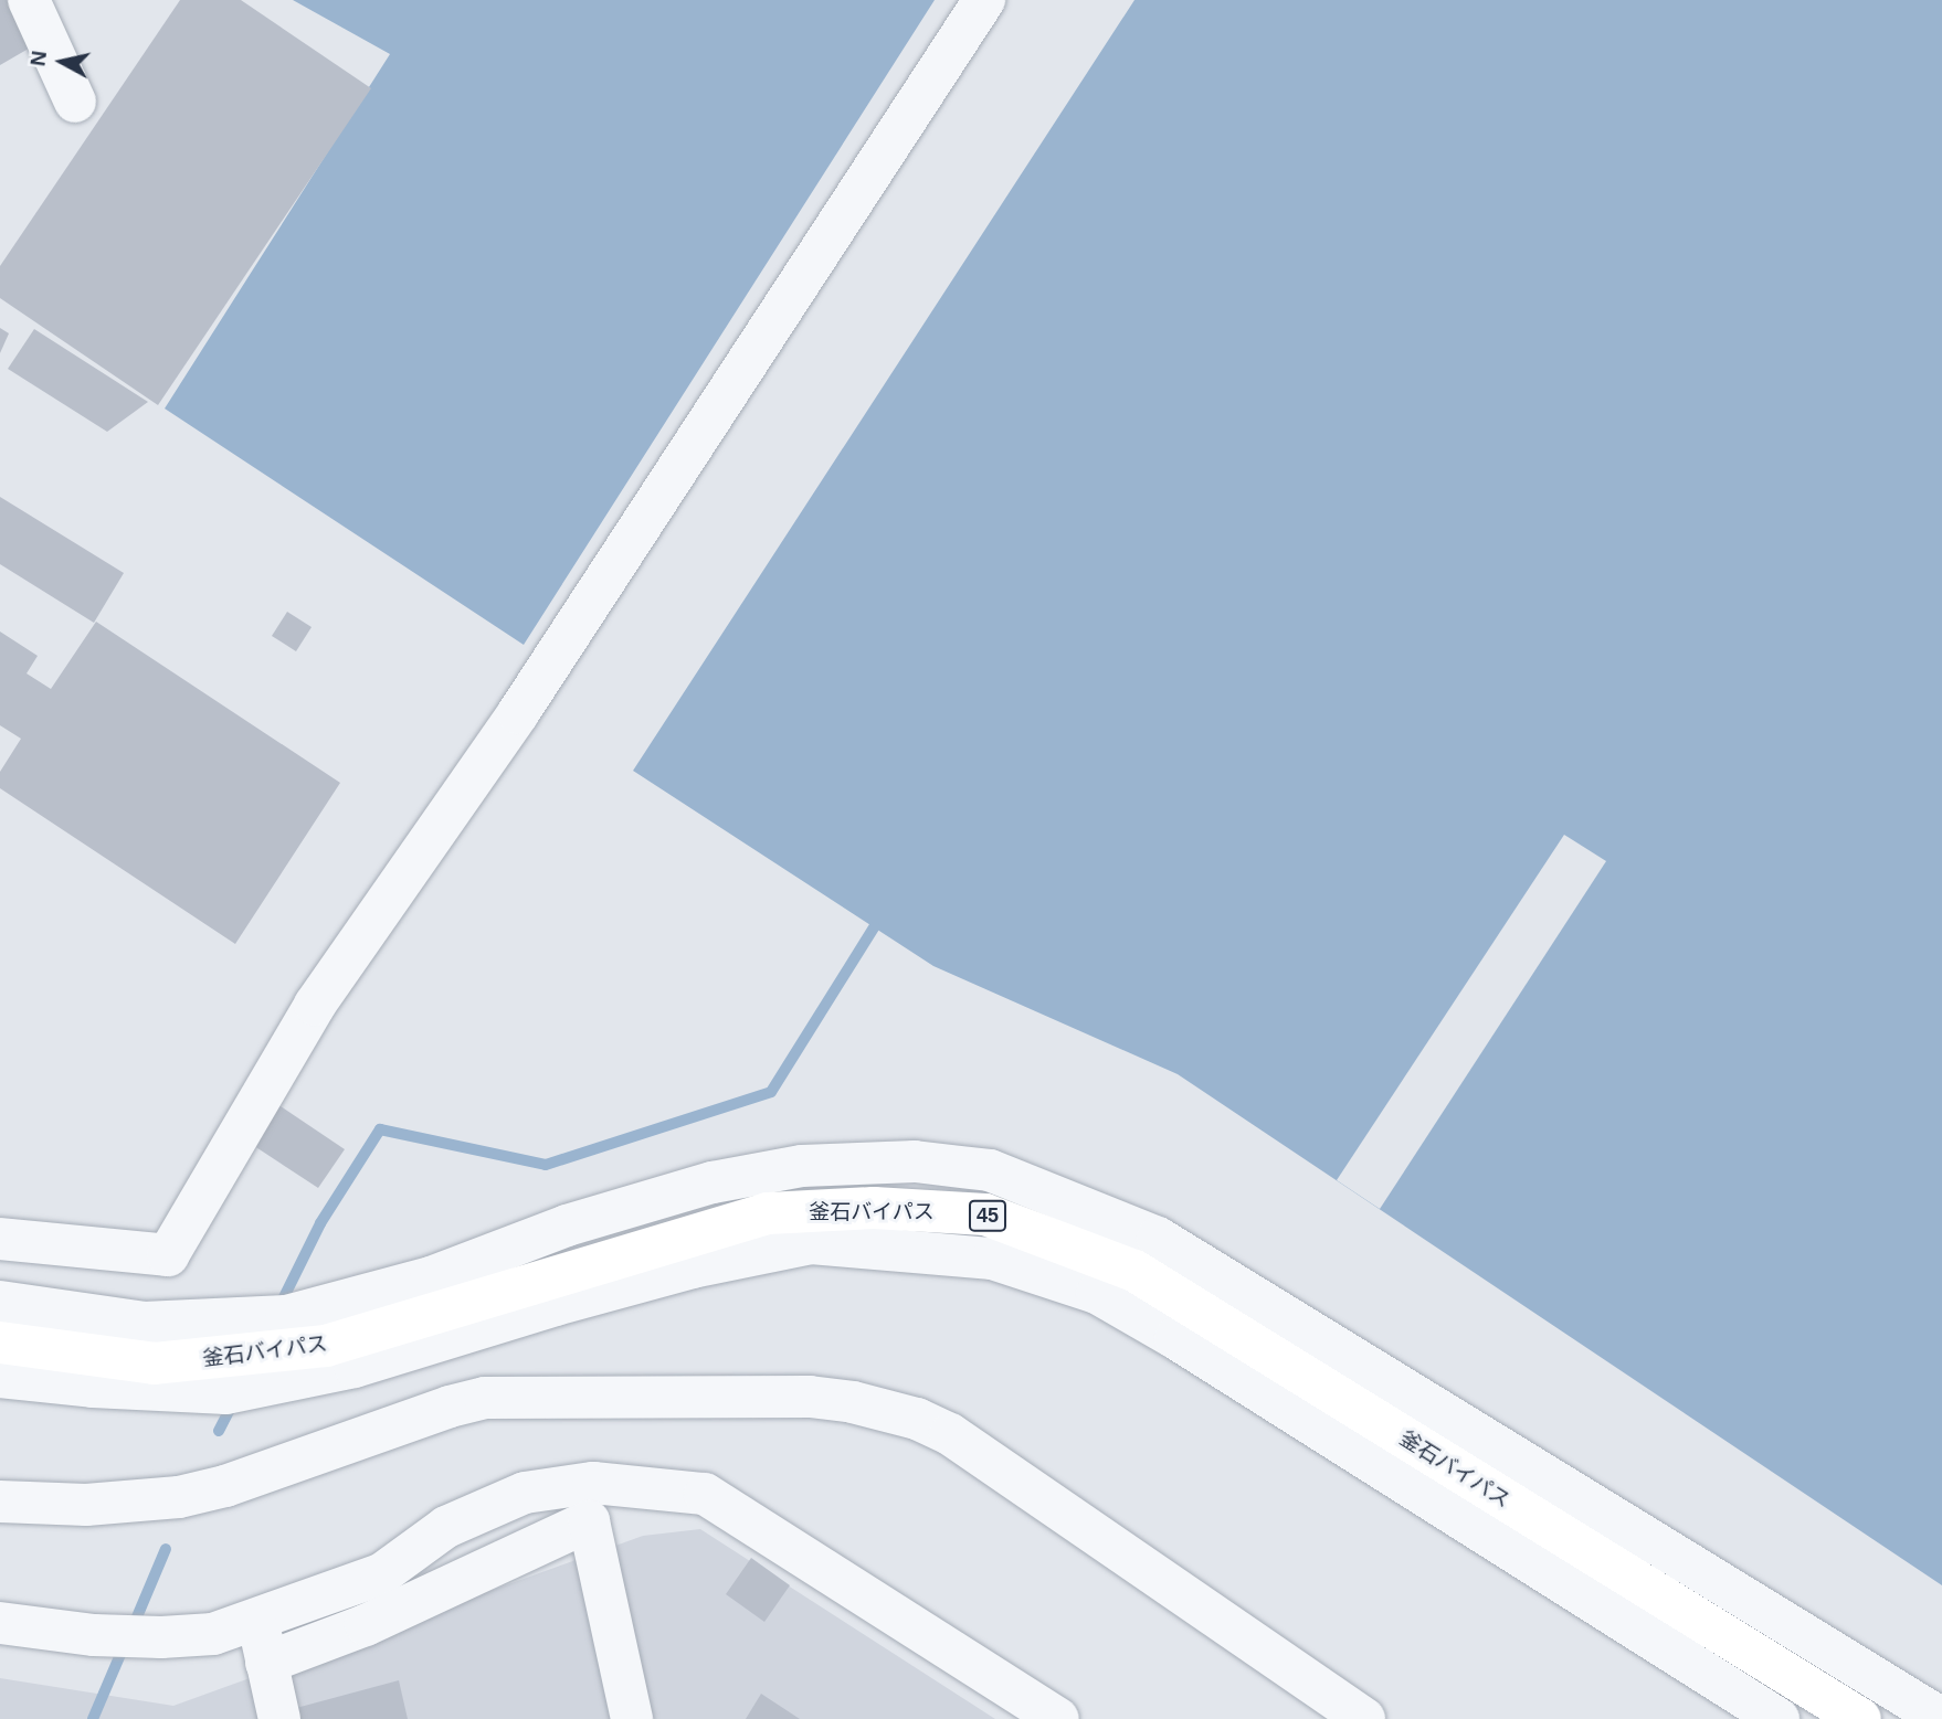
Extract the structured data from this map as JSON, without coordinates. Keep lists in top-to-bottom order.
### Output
{
  "streets": {
    "highway": ["釜石バイパス", "45"]
  },
  "north": "left"
}
